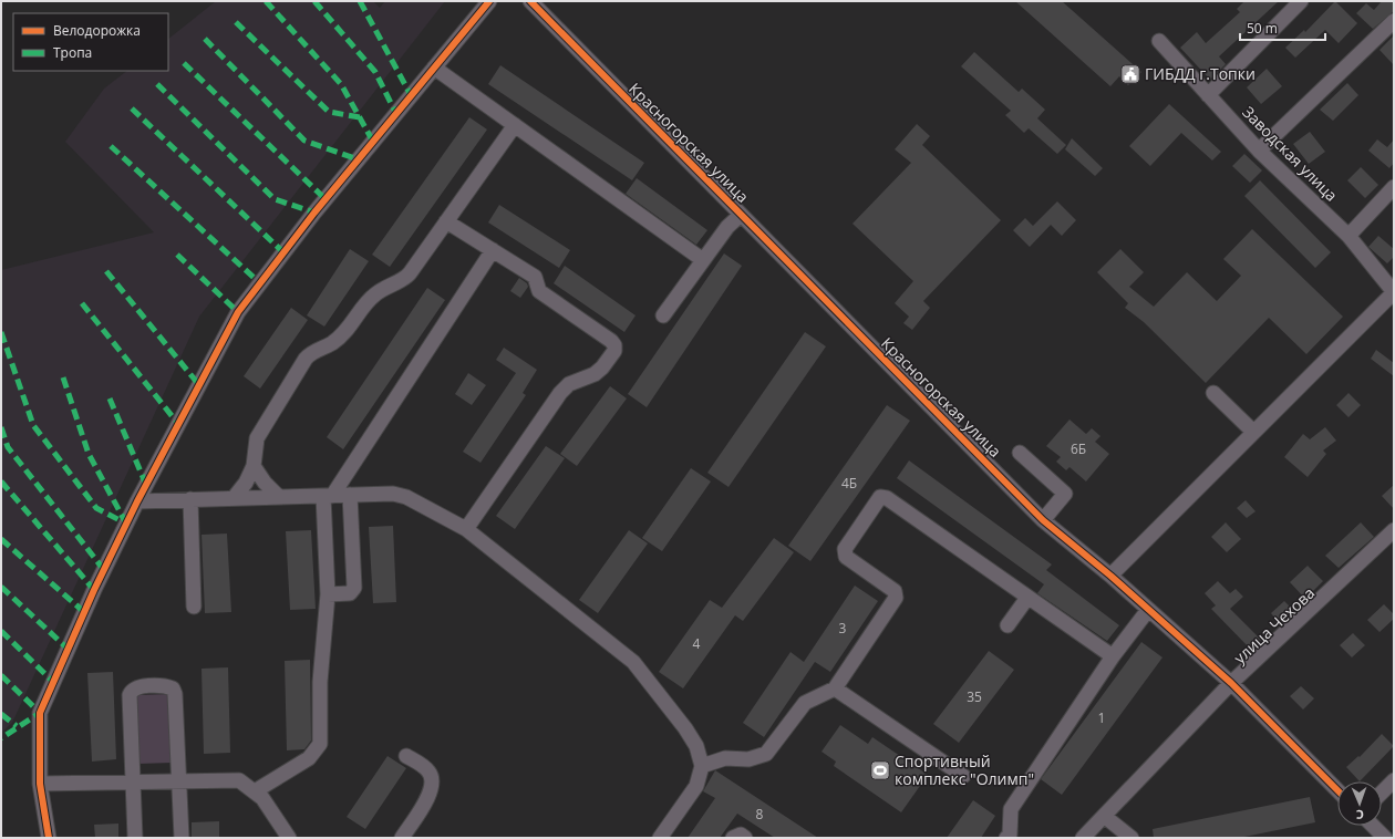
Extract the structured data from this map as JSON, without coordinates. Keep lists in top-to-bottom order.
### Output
{
  "streets": {
    "street": ["Красногорская улица", "Заводская улица", "улица Чехова"]
  },
  "crossings": [
    ["Красногорская улица", "улица Чехова"]
  ],
  "places": {
    "public building": ["ГИБДД г.Топки"],
    "sports": ["Спортивный комплекс \"Олимп\""]
  },
  "house_numbers": [
    "6Б",
    "4Б",
    "3",
    "4",
    "35",
    "1",
    "8"
  ],
  "legend": ["Велодорожка", "Тропа"],
  "scale_bar": "50 m",
  "north": "bottom"
}
